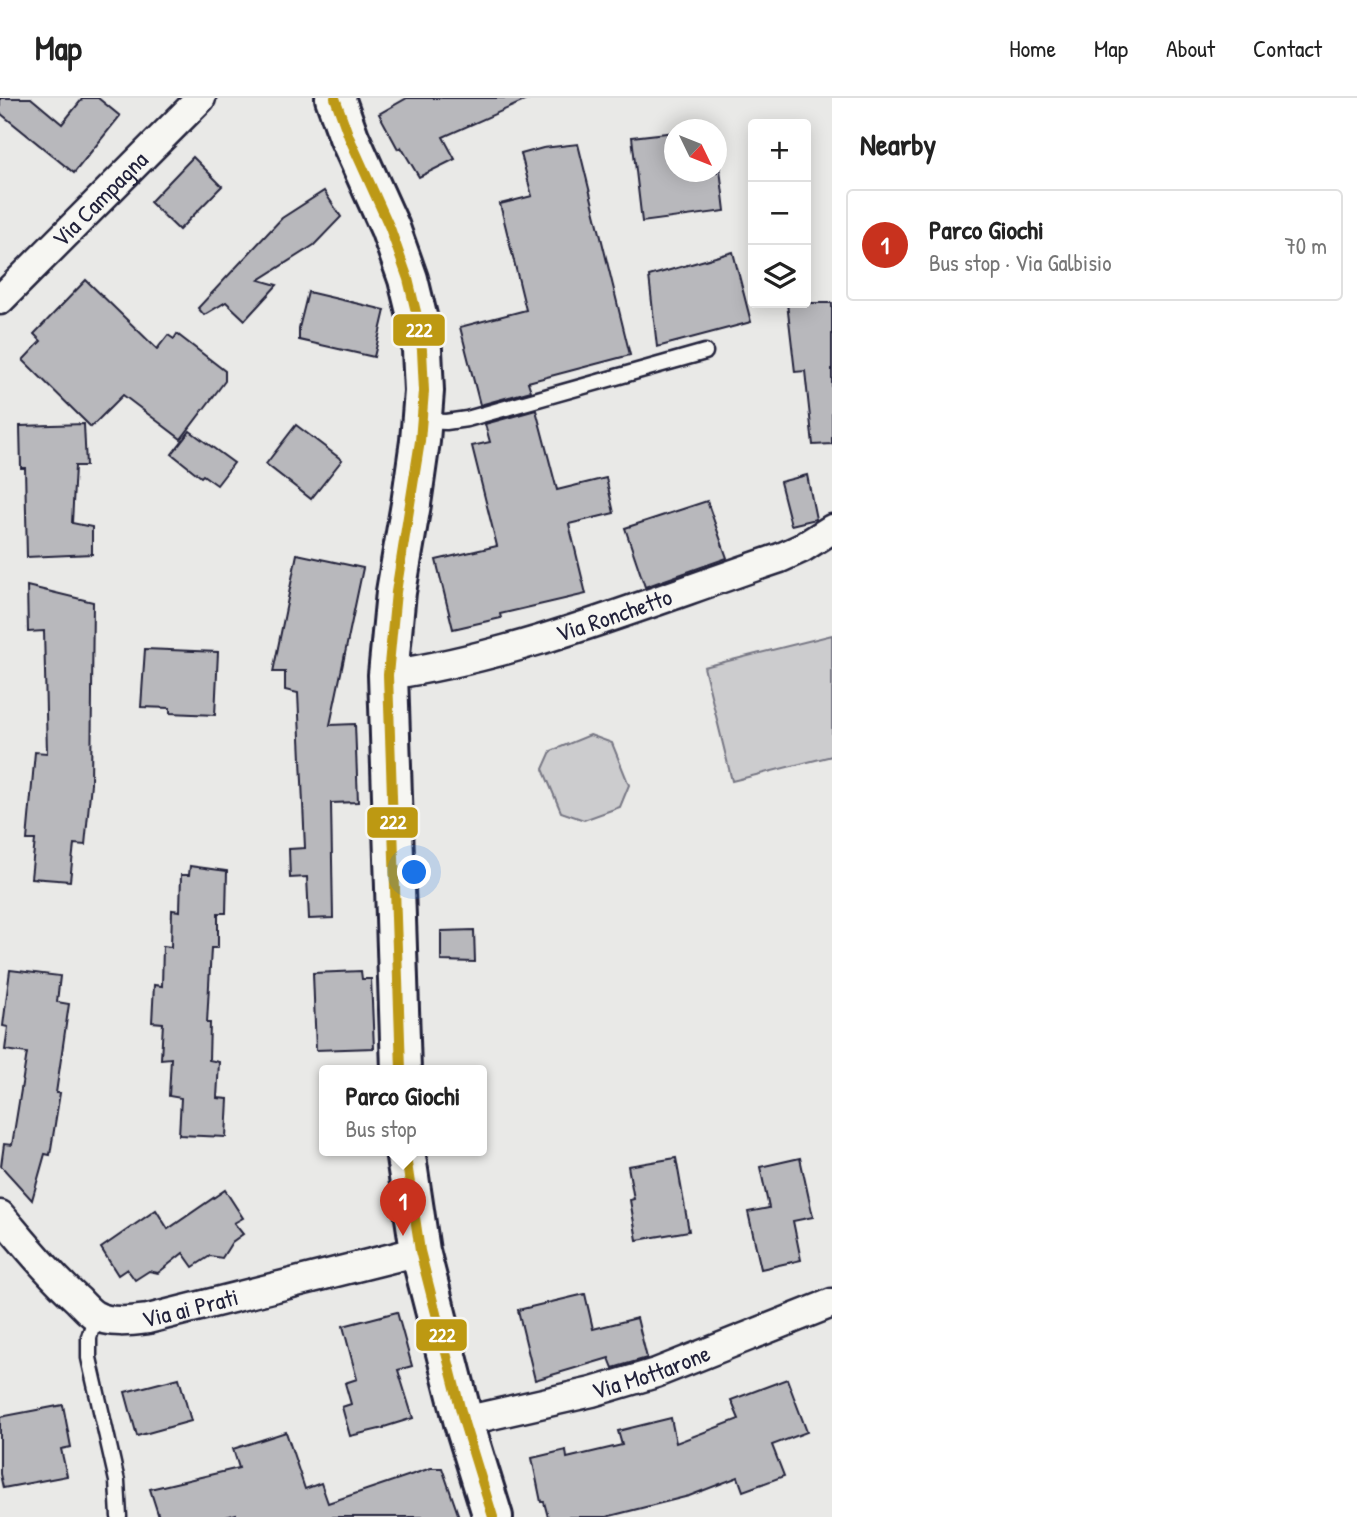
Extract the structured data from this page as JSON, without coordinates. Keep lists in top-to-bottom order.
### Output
{
  "streets": {
    "street": [
      "Via Campagna",
      "Via Ronchetto",
      "Via ai Prati",
      "Via Mottarone"
    ]
  },
  "lines": ["transit line 222"],
  "north": "bottom right",
  "page": {
    "header": "Map",
    "nav": [
      "Home",
      "Map",
      "About",
      "Contact"
    ],
    "heading": "Nearby",
    "map_buttons": ["+", "−"],
    "list": [
      {
        "mark": "1",
        "name": "Parco Giochi",
        "note": "Bus stop · Via Galbisio",
        "value": "70 m"
      }
    ],
    "popup": ["Parco Giochi", "Bus stop"],
    "pins": "1"
  }
}
